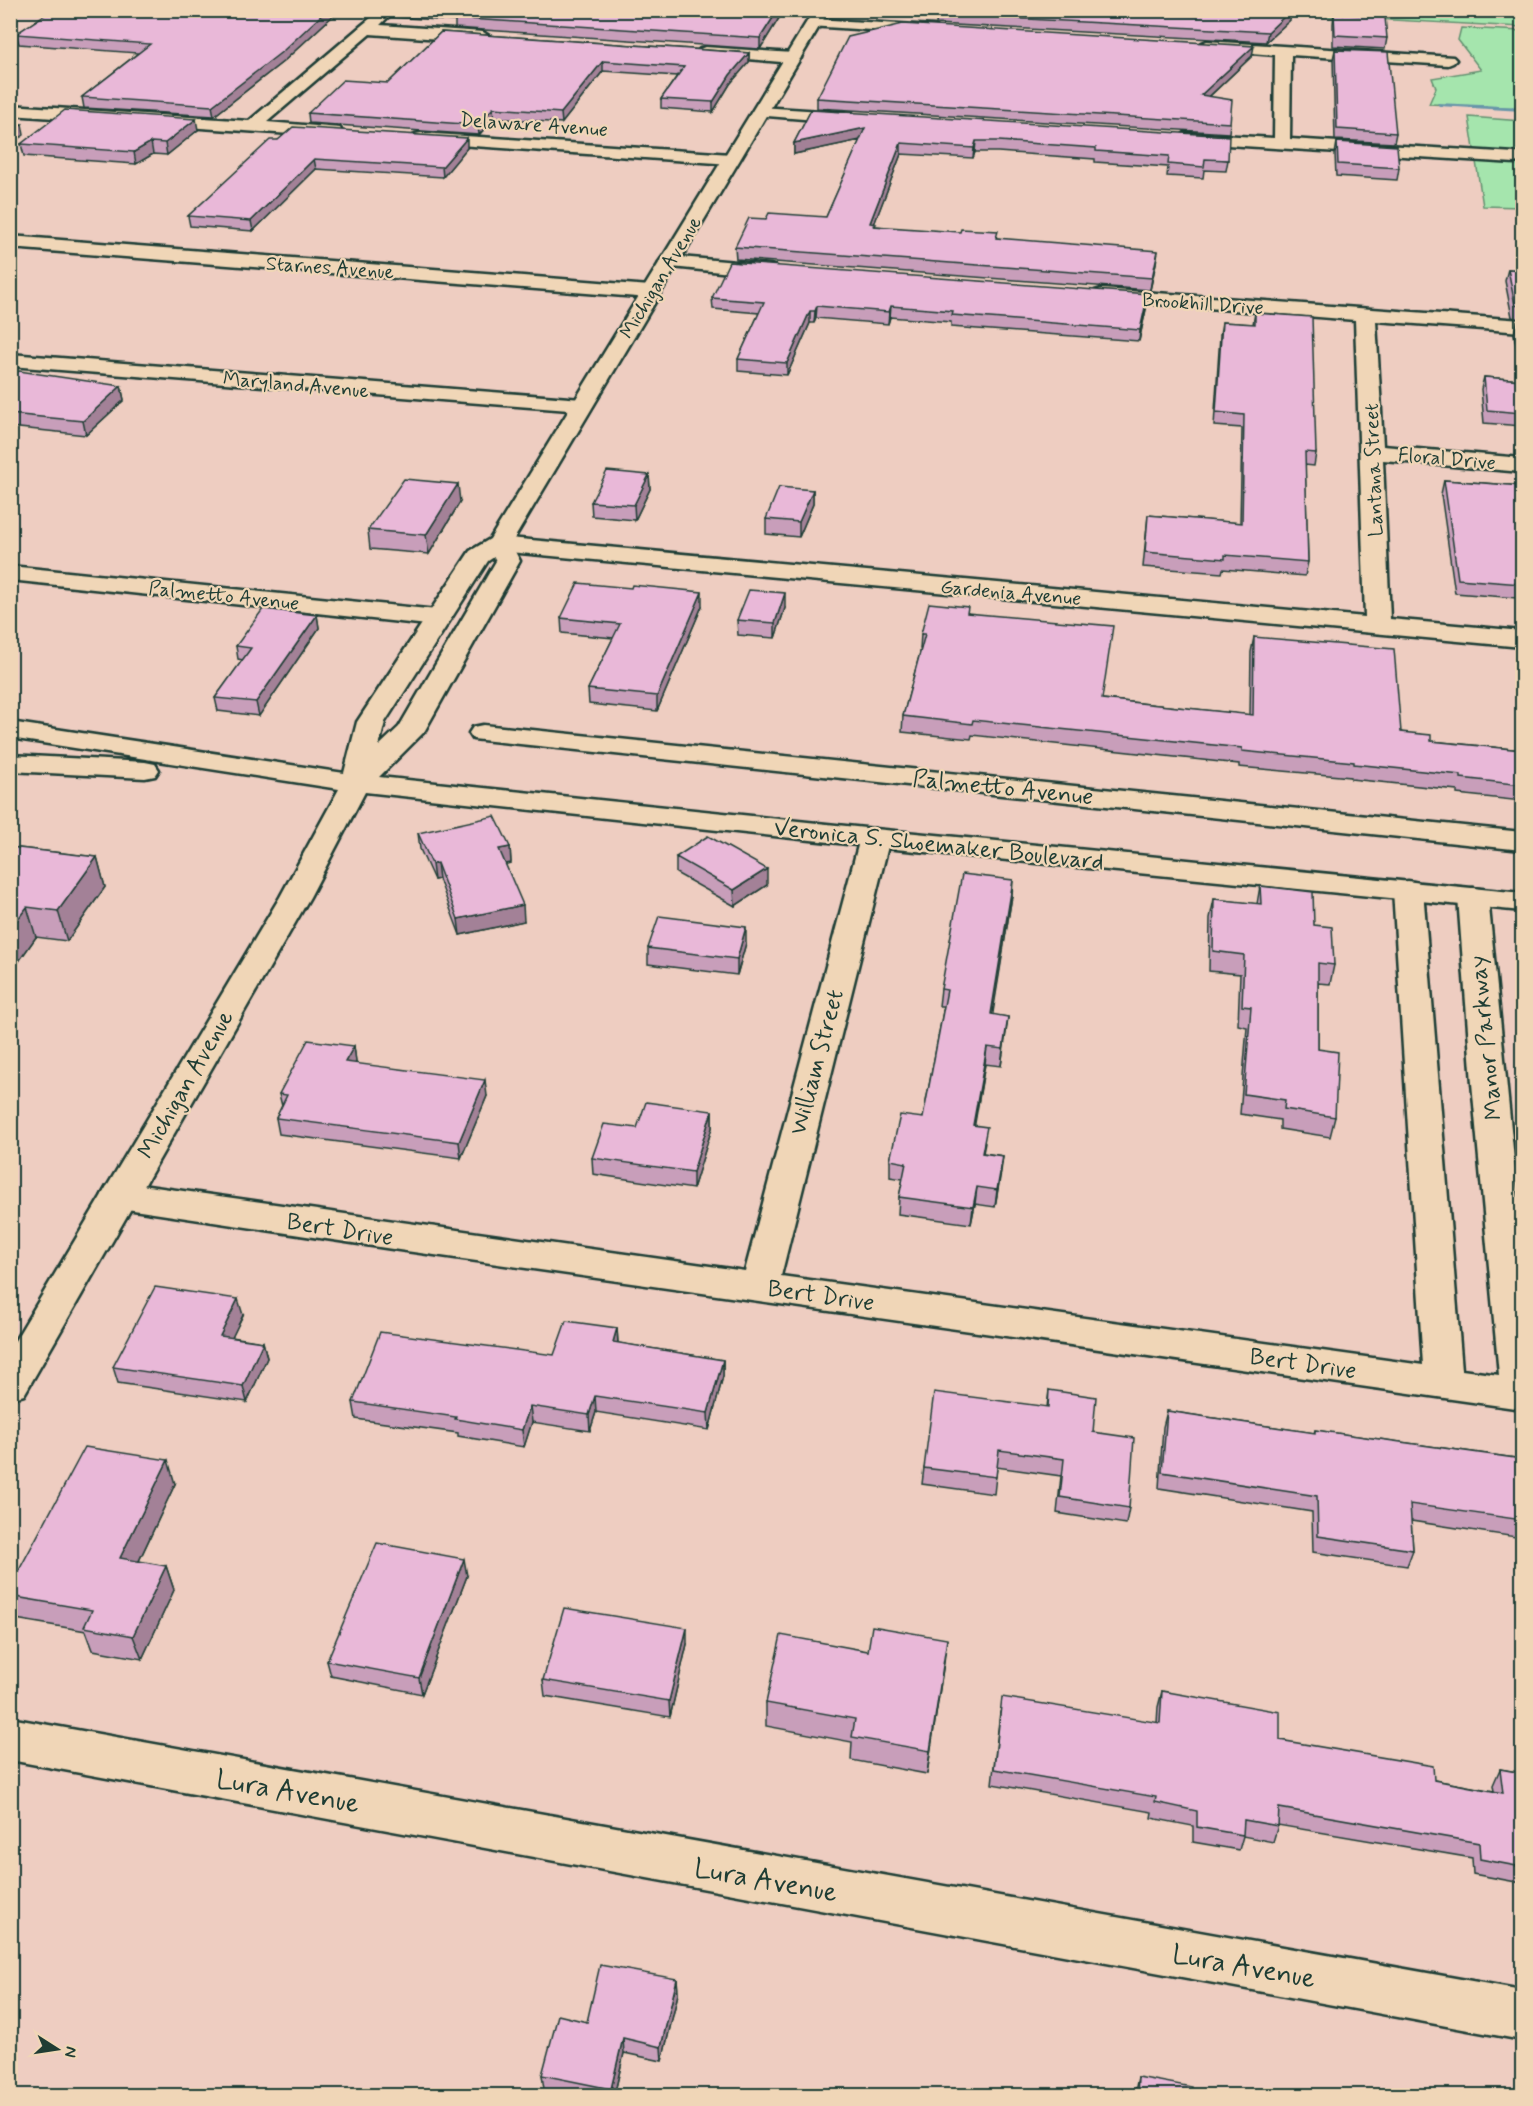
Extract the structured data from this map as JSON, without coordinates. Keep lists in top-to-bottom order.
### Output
{
  "streets": {
    "street": [
      "Delaware Avenue",
      "Starnes Avenue",
      "Michigan Avenue",
      "Brookhill Drive",
      "Maryland Avenue",
      "Floral Drive",
      "Lantana Street",
      "Gardenia Avenue",
      "Palmetto Avenue",
      "Veronica S. Shoemaker Boulevard",
      "Manor Parkway",
      "William Street",
      "Bert Drive",
      "Lura Avenue"
    ]
  },
  "crossings": [
    ["Delaware Avenue", "Michigan Avenue"],
    ["Starnes Avenue", "Michigan Avenue"],
    ["Michigan Avenue", "Maryland Avenue"],
    ["Michigan Avenue", "Gardenia Avenue"],
    ["Michigan Avenue", "Palmetto Avenue"],
    ["Michigan Avenue", "Veronica S. Shoemaker Boulevard"],
    ["Michigan Avenue", "Bert Drive"],
    ["Brookhill Drive", "Lantana Street"],
    ["Floral Drive", "Lantana Street"],
    ["Lantana Street", "Gardenia Avenue"],
    ["Veronica S. Shoemaker Boulevard", "Manor Parkway"],
    ["Veronica S. Shoemaker Boulevard", "William Street"],
    ["Manor Parkway", "Bert Drive"],
    ["William Street", "Bert Drive"]
  ],
  "north": "right"
}
